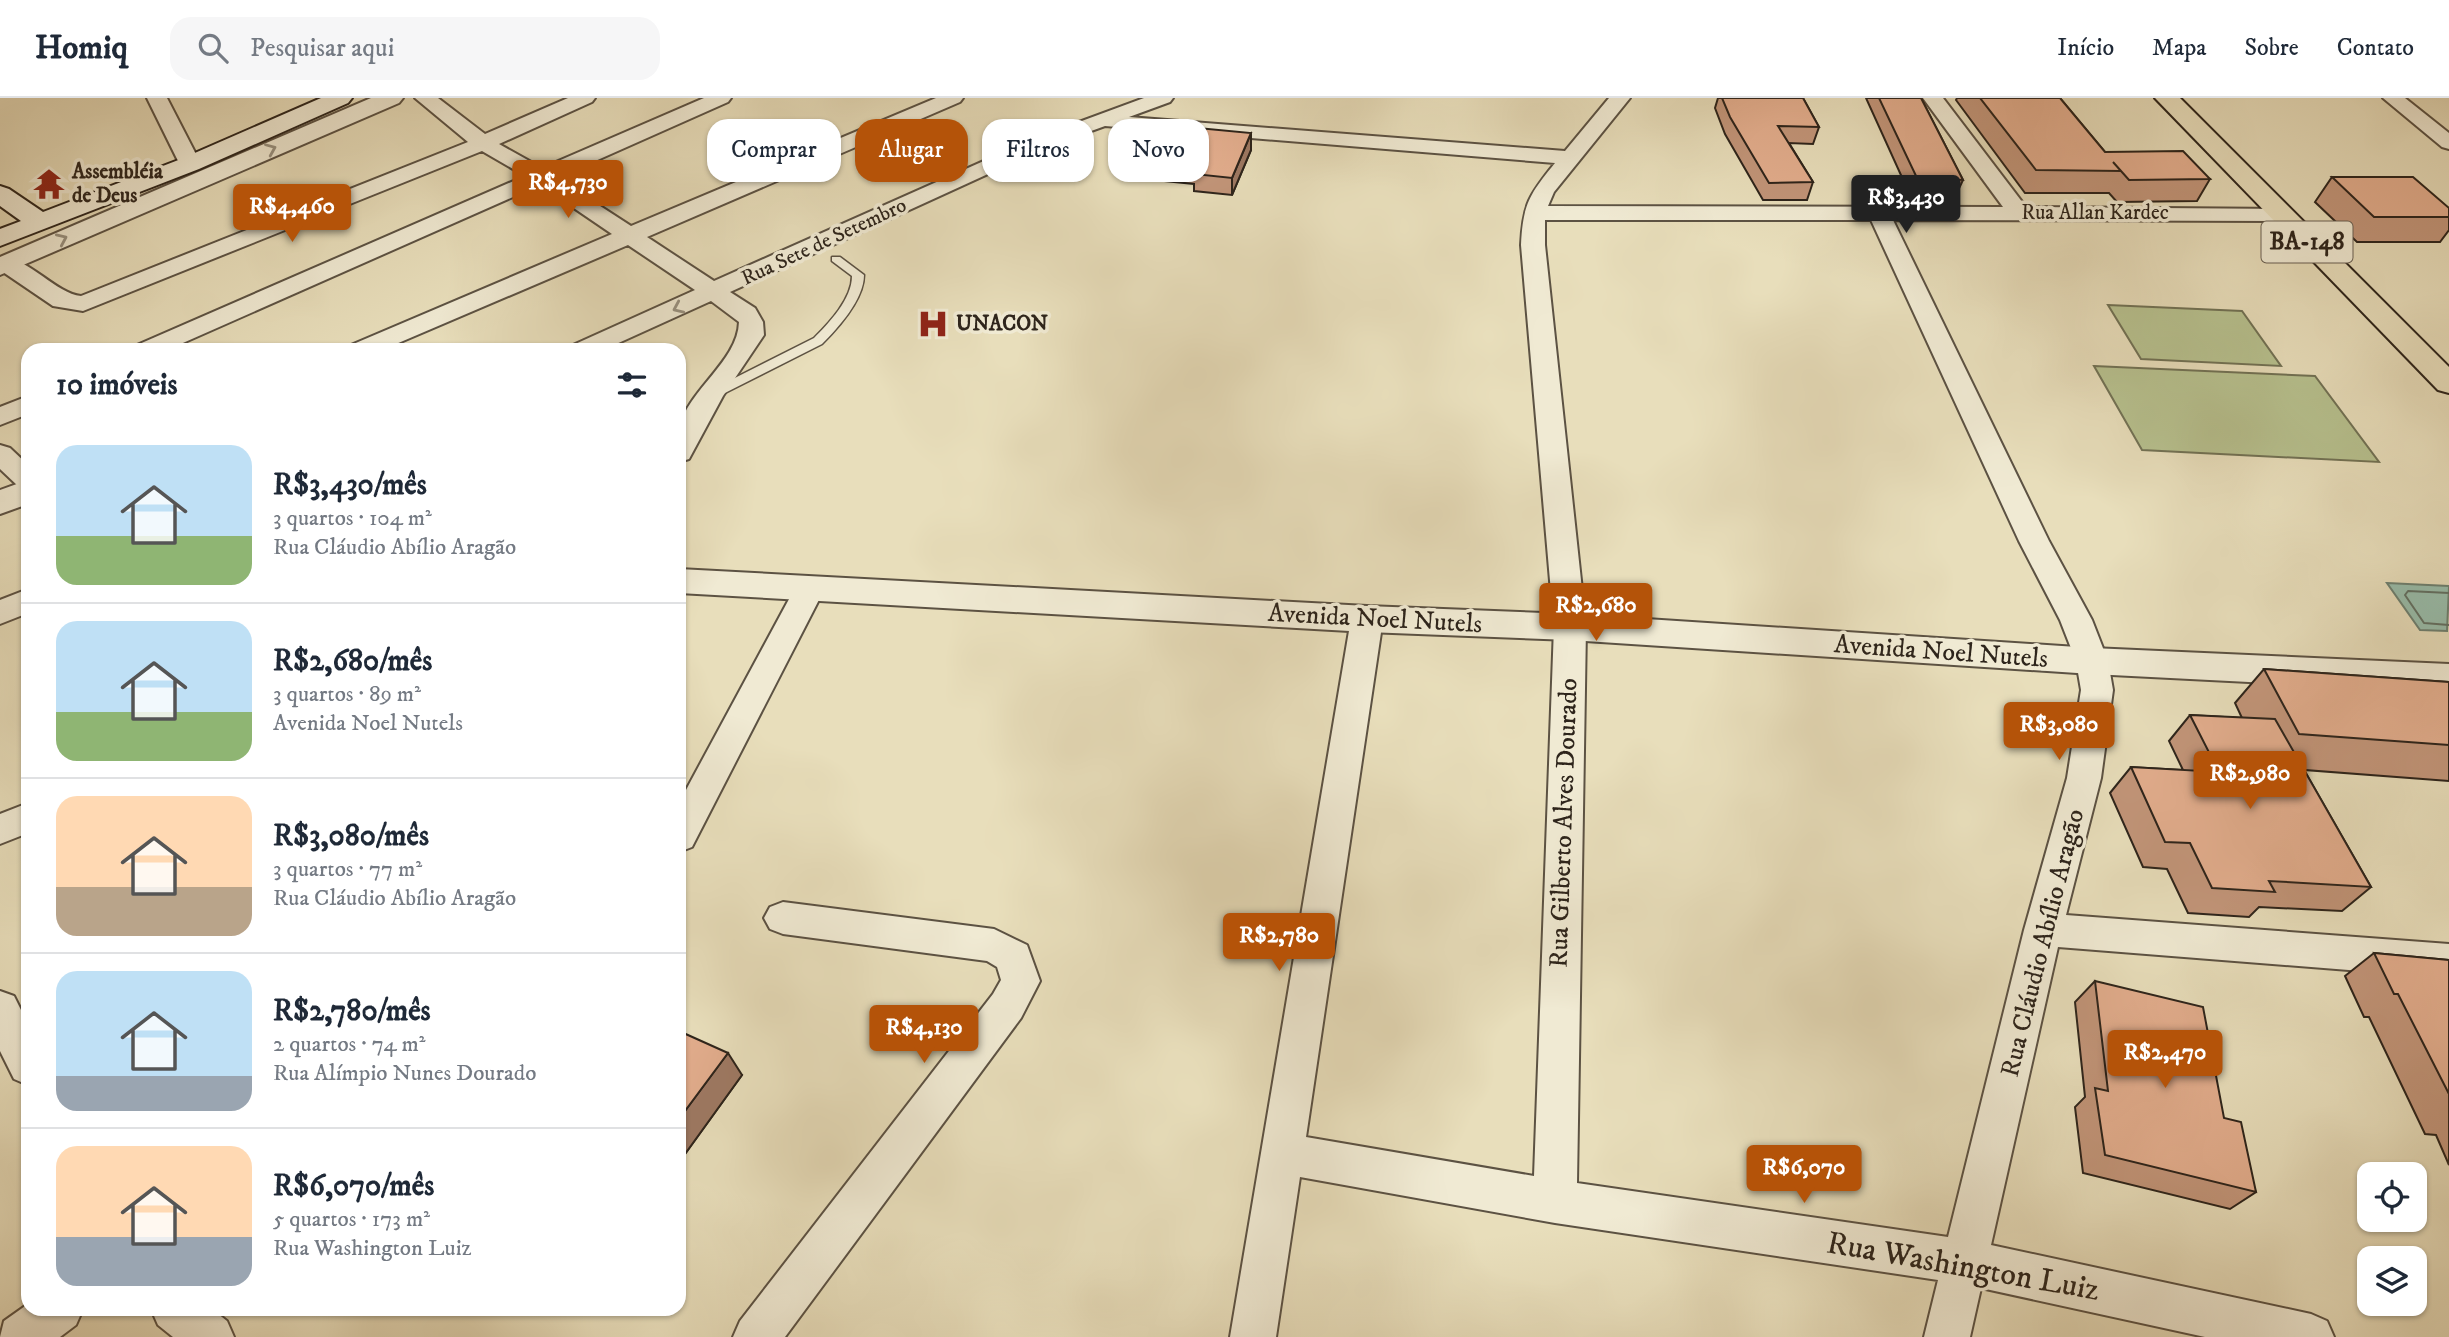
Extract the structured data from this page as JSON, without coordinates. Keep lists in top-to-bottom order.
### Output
{
  "streets": {
    "main road": ["BA-148"],
    "street": [
      "Rua Allan Kardec",
      "Rua Sete de Setembro",
      "Avenida Noel Nutels",
      "Rua Gilberto Alves Dourado",
      "Rua Cláudio Abílio Aragão",
      "Rua Washington Luiz"
    ]
  },
  "crossings": [
    ["Rua Allan Kardec", "BA-148"],
    ["Rua Allan Kardec", "Rua Gilberto Alves Dourado"],
    ["Rua Allan Kardec", "Rua Cláudio Abílio Aragão"],
    ["Avenida Noel Nutels", "Rua Gilberto Alves Dourado"],
    ["Avenida Noel Nutels", "Rua Cláudio Abílio Aragão"],
    ["Rua Gilberto Alves Dourado", "Rua Washington Luiz"],
    ["Rua Cláudio Abílio Aragão", "Rua Washington Luiz"]
  ],
  "places": {
    "temple": ["Assembléia de Deus"],
    "hospital": ["UNACON"]
  },
  "page": {
    "header": "Homiq",
    "search": "Pesquisar aqui",
    "nav": [
      "Início",
      "Mapa",
      "Sobre",
      "Contato"
    ],
    "chip": [
      "Comprar",
      "Alugar",
      "Filtros",
      "Novo"
    ],
    "price": [
      "R$4,730",
      "R$3,430",
      "R$4,460",
      "R$2,680",
      "R$3,080",
      "R$2,980",
      "R$2,780",
      "R$4,130",
      "R$2,470",
      "R$6,070"
    ],
    "heading": "10 imóveis",
    "list": [
      {
        "name": "R$3,430/mês",
        "note": "3 quartos · 104 m² · Rua Cláudio Abílio Aragão"
      },
      {
        "name": "R$2,680/mês",
        "note": "3 quartos · 89 m² · Avenida Noel Nutels"
      },
      {
        "name": "R$3,080/mês",
        "note": "3 quartos · 77 m² · Rua Cláudio Abílio Aragão"
      },
      {
        "name": "R$2,780/mês",
        "note": "2 quartos · 74 m² · Rua Alímpio Nunes Dourado"
      },
      {
        "name": "R$6,070/mês",
        "note": "5 quartos · 173 m² · Rua Washington Luiz"
      }
    ]
  }
}
